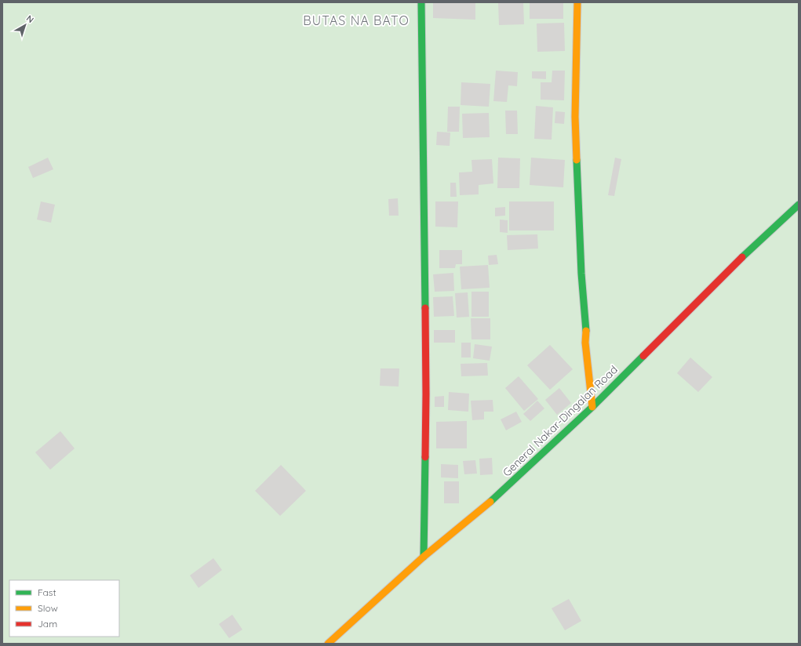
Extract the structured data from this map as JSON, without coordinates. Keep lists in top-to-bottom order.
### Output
{
  "streets": {
    "street": ["General Nakar-Dingalan Road"]
  },
  "districts": ["BUTAS NA BATO"],
  "legend": ["Fast", "Slow", "Jam"],
  "north": "top right"
}
